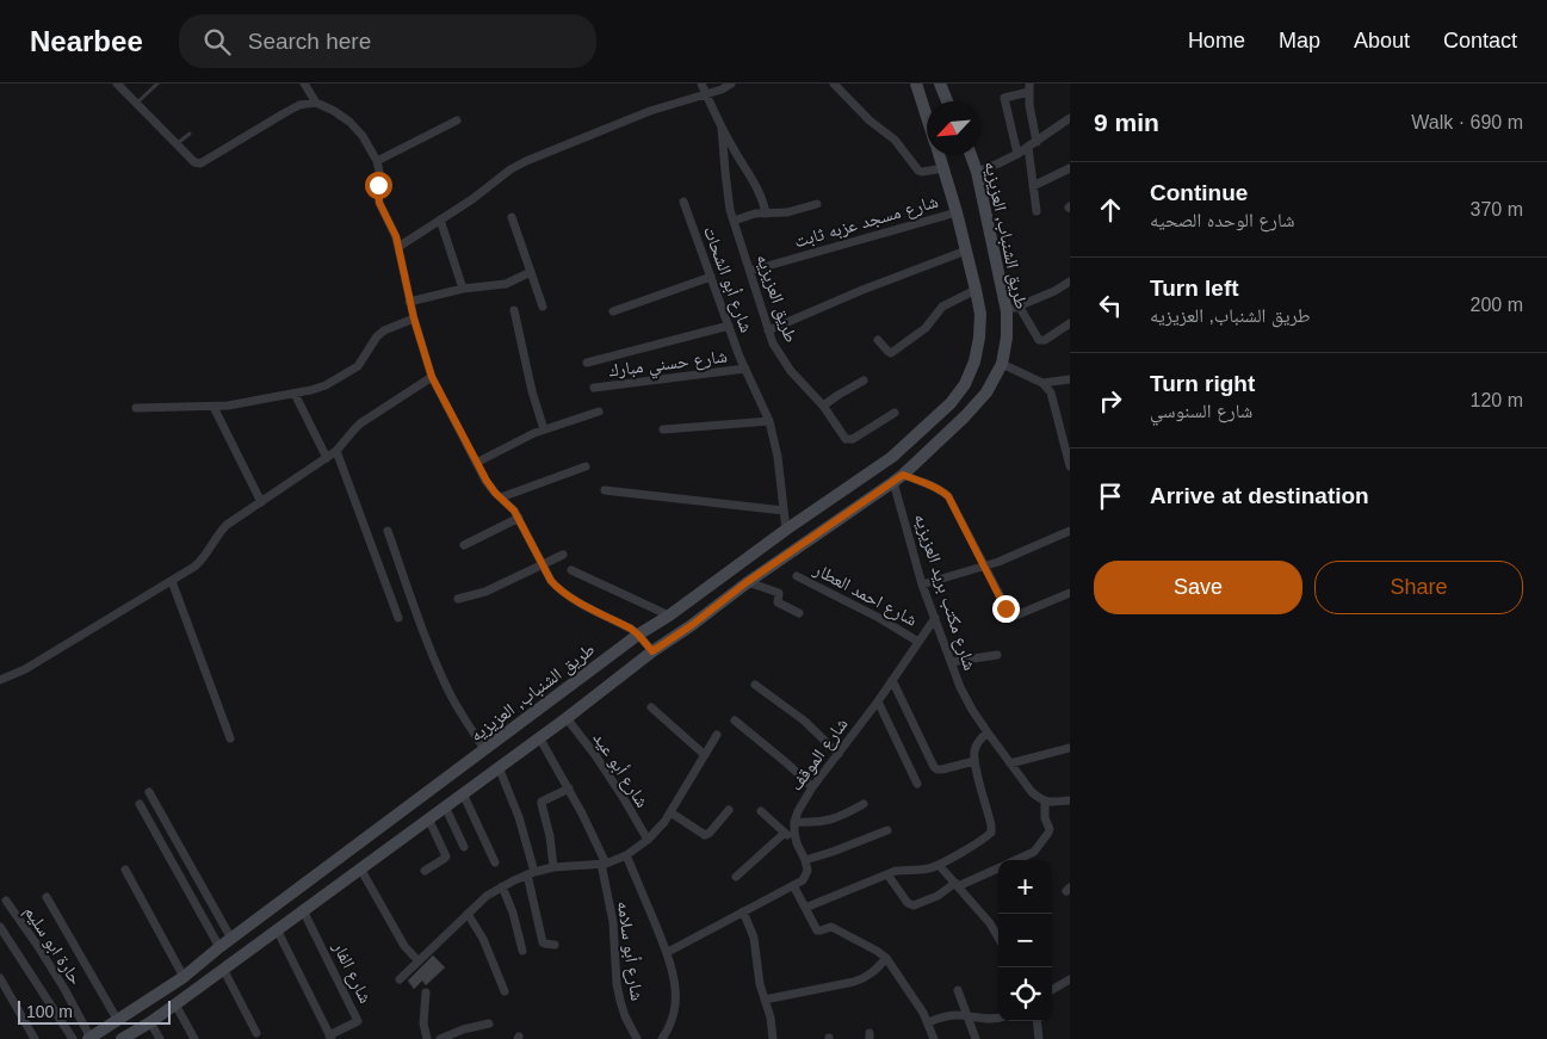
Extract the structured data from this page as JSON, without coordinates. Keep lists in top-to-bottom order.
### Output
{
  "streets": {
    "street": [
      "شارع مسجد عزبه ثابت",
      "طريق الشنباب, العزيزيه",
      "شارع أبو الشحات",
      "طريق العزيزيه",
      "شارع حسني مبارك",
      "شارع مكتب بريد العزيزيه",
      "شارع احمد العطار",
      "شارع الموقف",
      "شارع أبو عيد",
      "حارة ابو سليم",
      "شارع أبو سلامه",
      "شارع الفار"
    ]
  },
  "crossings": [
    ["شارع مسجد عزبه ثابت", "طريق الشنباب, العزيزيه"],
    ["شارع مسجد عزبه ثابت", "طريق العزيزيه"],
    ["طريق الشنباب, العزيزيه", "شارع أبو الشحات"],
    ["طريق الشنباب, العزيزيه", "شارع مكتب بريد العزيزيه"],
    ["طريق الشنباب, العزيزيه", "شارع أبو عيد"],
    ["طريق الشنباب, العزيزيه", "حارة ابو سليم"],
    ["طريق الشنباب, العزيزيه", "شارع أبو سلامه"],
    ["طريق الشنباب, العزيزيه", "شارع الفار"],
    ["شارع أبو الشحات", "شارع حسني مبارك"],
    ["شارع مكتب بريد العزيزيه", "شارع الموقف"],
    ["شارع احمد العطار", "شارع الموقف"]
  ],
  "scale_bar": "100 m",
  "north": "bottom left",
  "page": {
    "header": "Nearbee",
    "search": "Search here",
    "nav": [
      "Home",
      "Map",
      "About",
      "Contact"
    ],
    "heading": ["9 min", "Walk · 690 m"],
    "list": [
      ["Continue", "شارع الوحده الصحيه", "370 m"],
      ["Turn left", "طريق الشنباب, العزيزيه", "200 m"],
      ["Turn right", "شارع السنوسي", "120 m"],
      "Arrive at destination"
    ],
    "buttons": ["Save", "Share"],
    "map_buttons": ["+", "−"],
    "scale": "100 m"
  }
}
